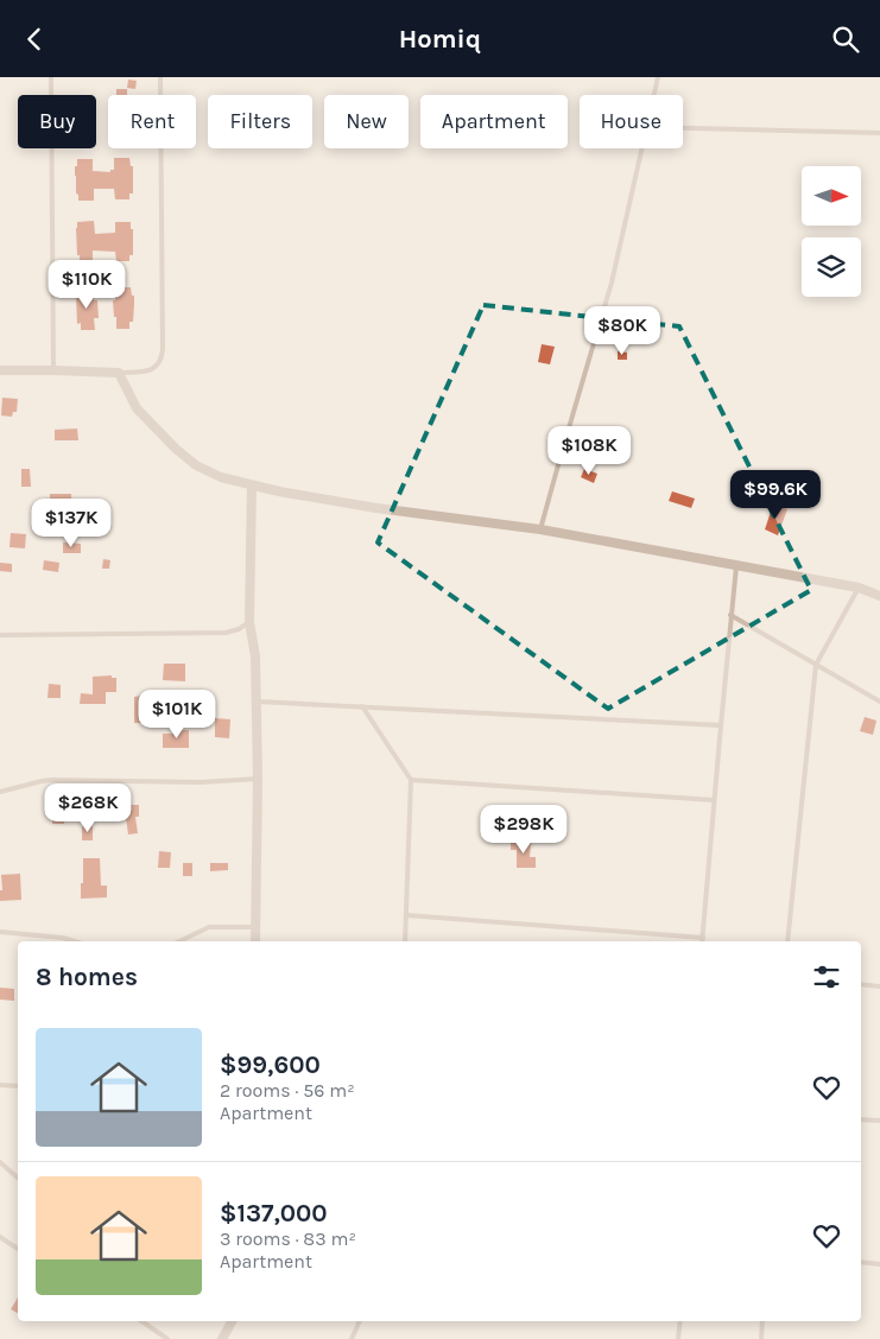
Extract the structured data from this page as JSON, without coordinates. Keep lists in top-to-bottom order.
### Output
{
  "north": "right",
  "page": {
    "header": "Homiq",
    "chip": [
      "Buy",
      "Rent",
      "Filters",
      "New",
      "Apartment",
      "House"
    ],
    "price": [
      "$110K",
      "$80K",
      "$108K",
      "$99.6K",
      "$137K",
      "$101K",
      "$268K",
      "$298K"
    ],
    "heading": "8 homes",
    "list": [
      {
        "name": "$99,600",
        "note": "2 rooms · 56 m² · Apartment"
      },
      {
        "name": "$137,000",
        "note": "3 rooms · 83 m² · Apartment"
      }
    ]
  }
}
